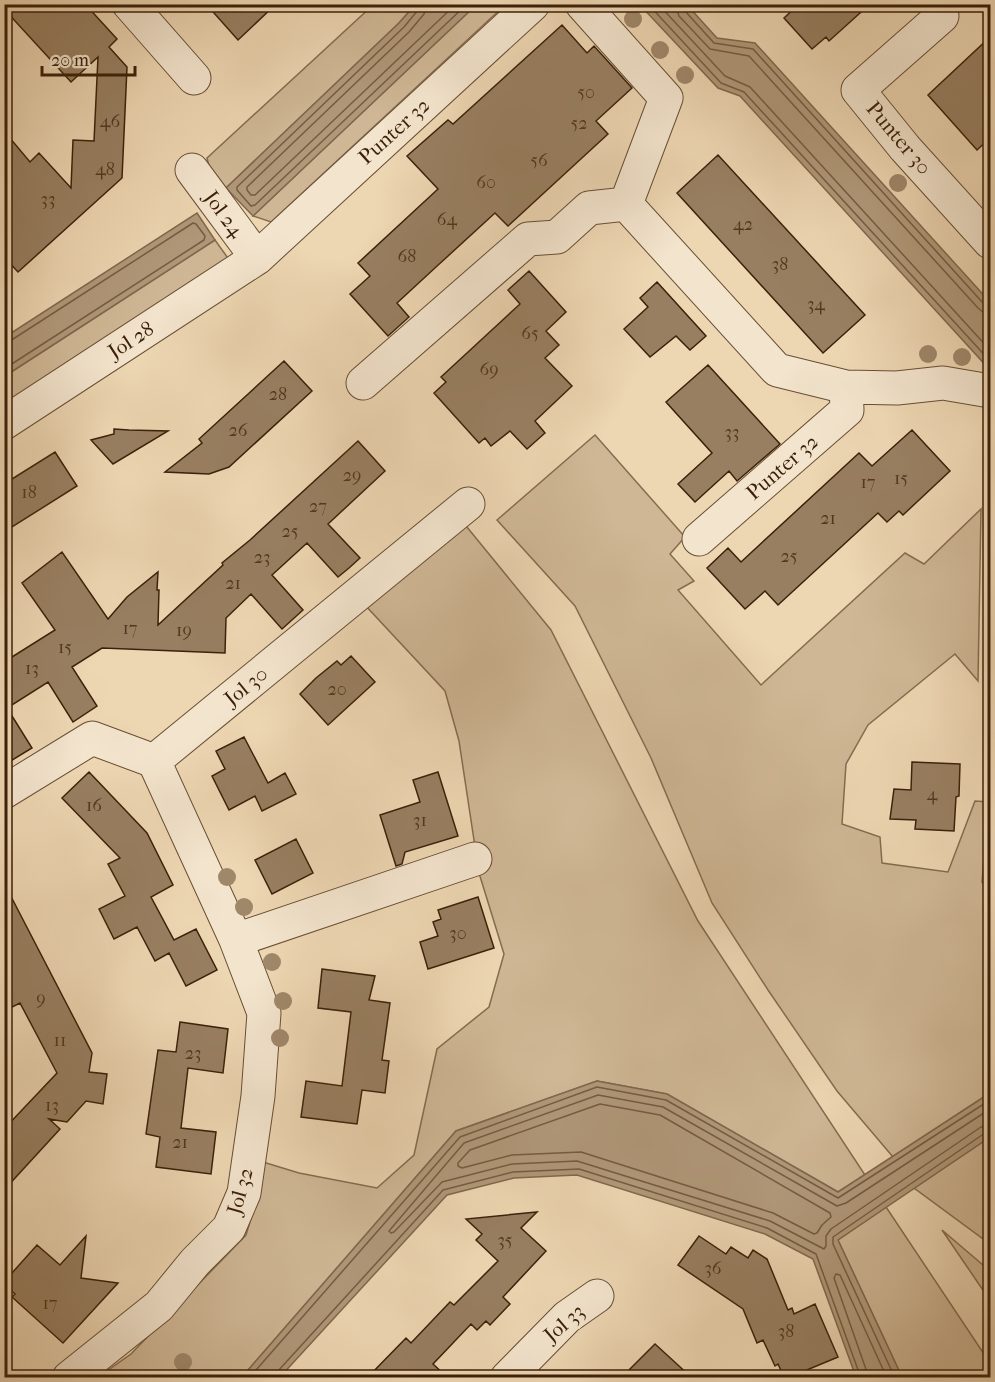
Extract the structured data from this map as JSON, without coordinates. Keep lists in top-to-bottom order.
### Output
{
  "streets": {
    "street": [
      "Punter 32",
      "Punter 30",
      "Jol 24",
      "Jol 28",
      "Jol 30",
      "Jol 32",
      "Jol 33"
    ]
  },
  "crossings": [
    ["Punter 32", "Jol 24"],
    ["Punter 32", "Jol 28"],
    ["Jol 24", "Jol 28"],
    ["Jol 30", "Jol 32"]
  ],
  "house_numbers": [
    "50",
    "46",
    "52",
    "56",
    "48",
    "60",
    "33",
    "64",
    "42",
    "68",
    "38",
    "34",
    "65",
    "69",
    "28",
    "26",
    "33",
    "29",
    "15",
    "17",
    "18",
    "27",
    "21",
    "25",
    "25",
    "23",
    "21",
    "17",
    "19",
    "15",
    "13",
    "20",
    "4",
    "16",
    "31",
    "30",
    "9",
    "11",
    "23",
    "13",
    "21",
    "35",
    "36",
    "17",
    "38"
  ],
  "scale_bar": "20 m"
}
